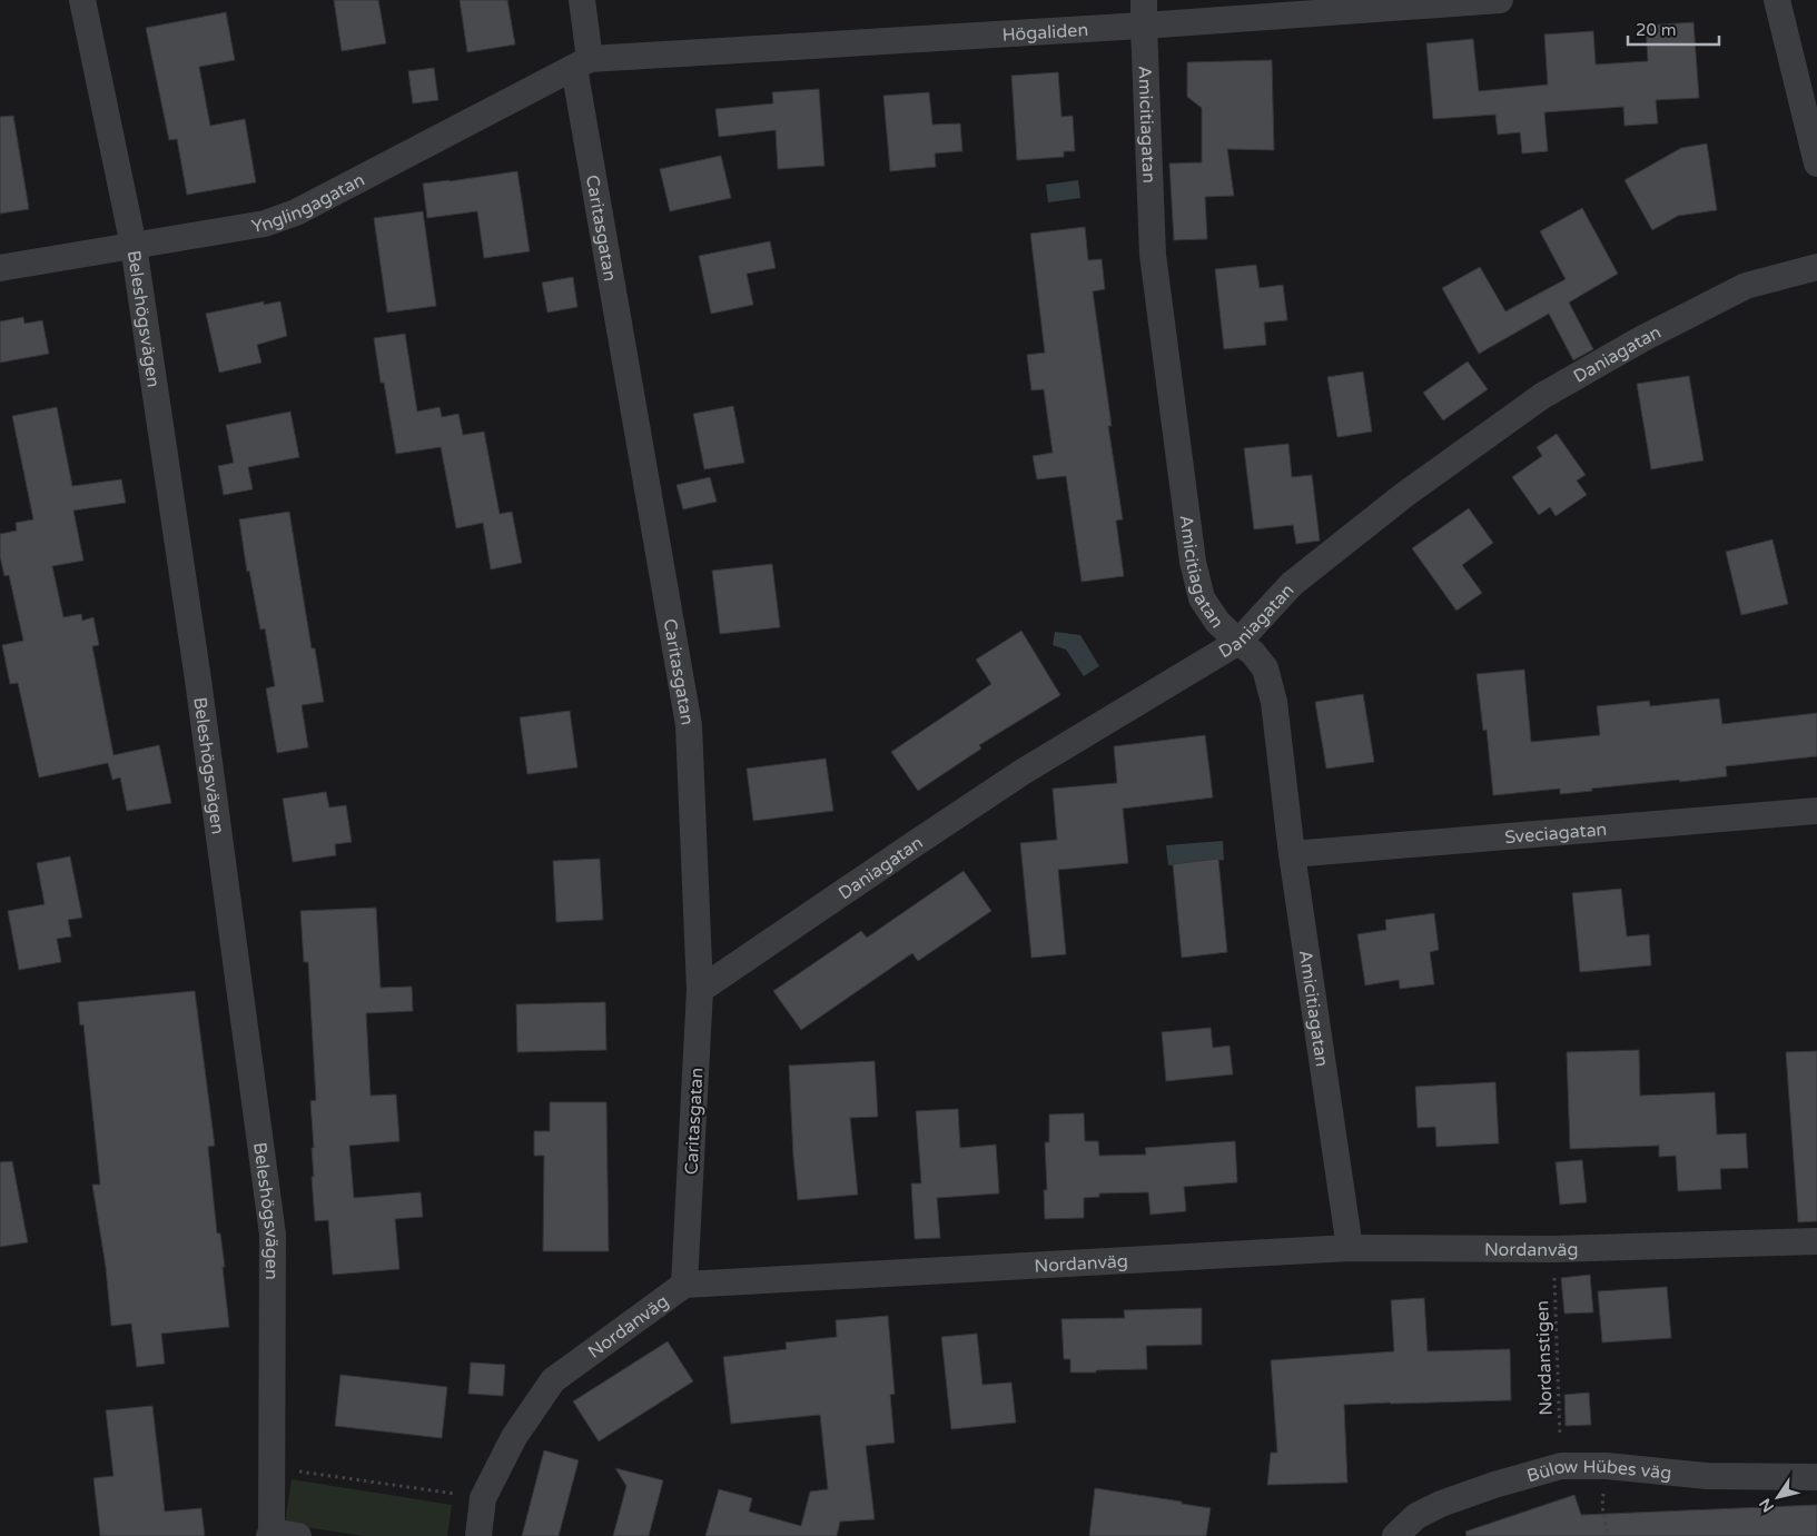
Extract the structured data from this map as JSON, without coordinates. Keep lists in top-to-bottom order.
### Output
{
  "streets": {
    "street": [
      "Högaliden",
      "Amicitiagatan",
      "Ynglingagatan",
      "Caritasgatan",
      "Beleshögsvägen",
      "Daniagatan",
      "Sveciagatan",
      "Nordanväg",
      "Bülow Hübes väg"
    ],
    "path": ["Nordanstigen"]
  },
  "crossings": [
    ["Högaliden", "Amicitiagatan"],
    ["Högaliden", "Ynglingagatan"],
    ["Högaliden", "Caritasgatan"],
    ["Amicitiagatan", "Daniagatan"],
    ["Amicitiagatan", "Sveciagatan"],
    ["Amicitiagatan", "Nordanväg"],
    ["Ynglingagatan", "Caritasgatan"],
    ["Ynglingagatan", "Beleshögsvägen"],
    ["Caritasgatan", "Daniagatan"],
    ["Caritasgatan", "Nordanväg"],
    ["Nordanväg", "Nordanstigen"],
    ["Nordanstigen", "Bülow Hübes väg"]
  ],
  "scale_bar": "20 m",
  "north": "bottom left"
}
